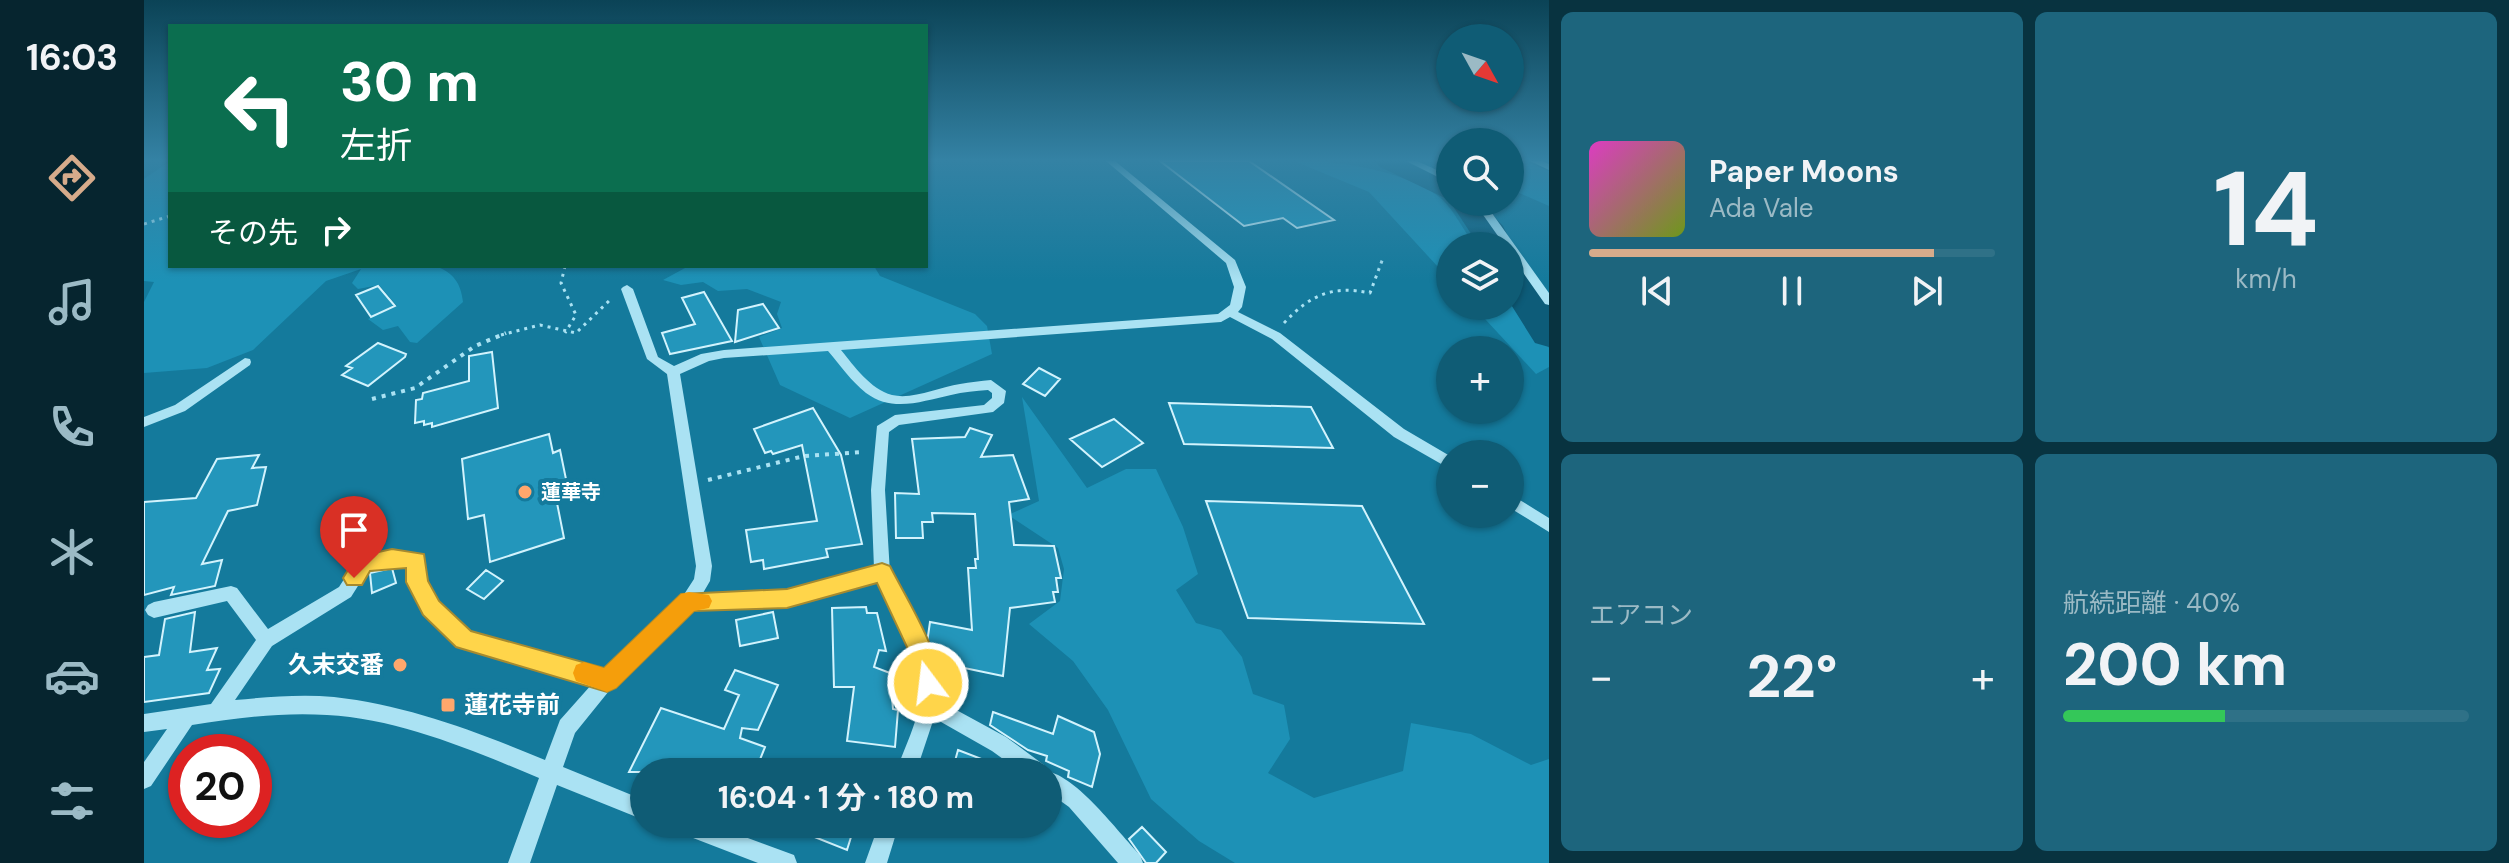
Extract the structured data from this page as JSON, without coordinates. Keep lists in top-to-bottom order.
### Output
{
  "places": {
    "other": ["蓮華寺", "久末交番"],
    "transit": ["蓮花寺前"]
  },
  "north": "bottom right",
  "page": {
    "tabs": "16:03",
    "tile": [
      ["14", "km/h"],
      "エアコン",
      ["航続距離 · 40%", "200 km"]
    ],
    "map_buttons": ["+", "−"],
    "turn": ["30 m", "左折"],
    "song": ["Paper Moons", "Ada Vale"],
    "then": "その先",
    "heat": ["−", "22°", "+"],
    "limit": "20",
    "trip": "16:04 · 1 分 · 180 m"
  }
}
